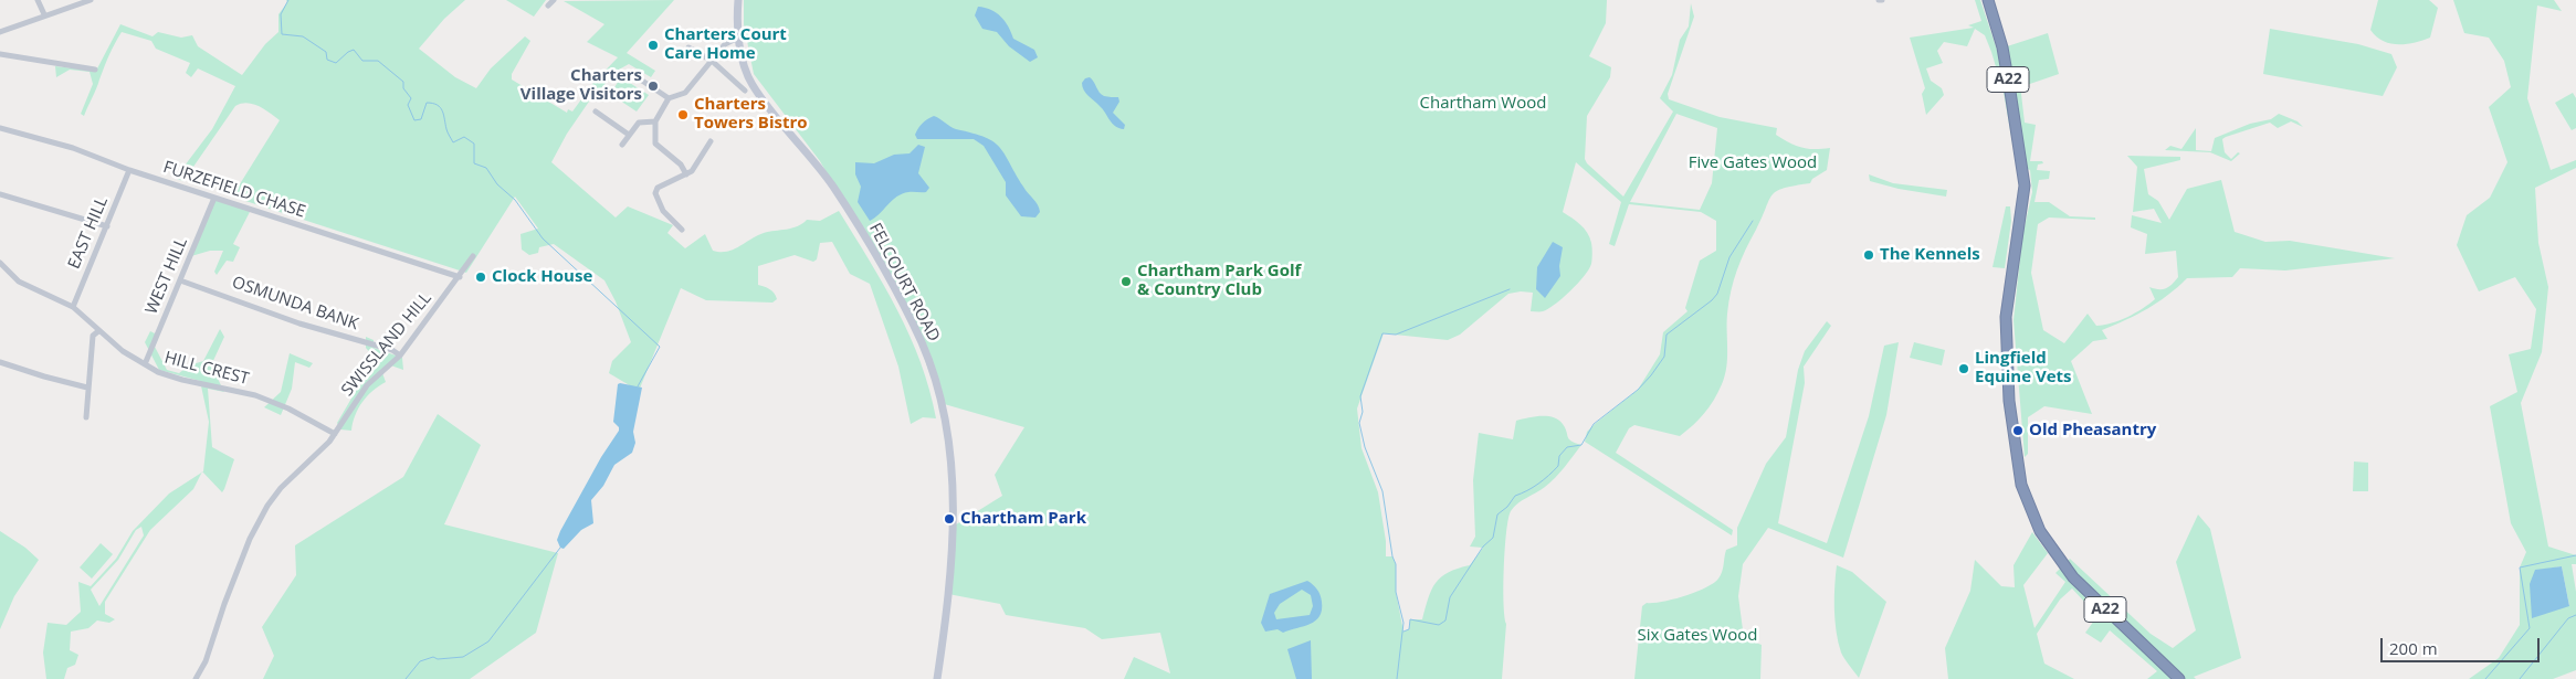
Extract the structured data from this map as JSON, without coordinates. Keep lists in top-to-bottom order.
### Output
{
  "streets": {
    "highway": ["A22"],
    "street": [
      "FURZEFIELD CHASE",
      "EAST HILL",
      "WEST HILL",
      "FELCOURT ROAD",
      "OSMUNDA BANK",
      "SWISSLAND HILL",
      "HILL CREST"
    ]
  },
  "crossings": [
    ["FURZEFIELD CHASE", "EAST HILL"],
    ["FURZEFIELD CHASE", "WEST HILL"],
    ["FURZEFIELD CHASE", "SWISSLAND HILL"],
    ["EAST HILL", "HILL CREST"],
    ["WEST HILL", "OSMUNDA BANK"],
    ["WEST HILL", "HILL CREST"],
    ["OSMUNDA BANK", "SWISSLAND HILL"],
    ["SWISSLAND HILL", "HILL CREST"]
  ],
  "parks": ["Chartham Wood", "Five Gates Wood", "Six Gates Wood"],
  "places": [
    "Charters Court Care Home",
    "Charters Village Visitors",
    "Charters Towers Bistro",
    "The Kennels",
    "Clock House",
    "Chartham Park Golf & Country Club",
    "Lingfield Equine Vets",
    "Old Pheasantry",
    "Chartham Park"
  ],
  "scale_bar": "200 m"
}
